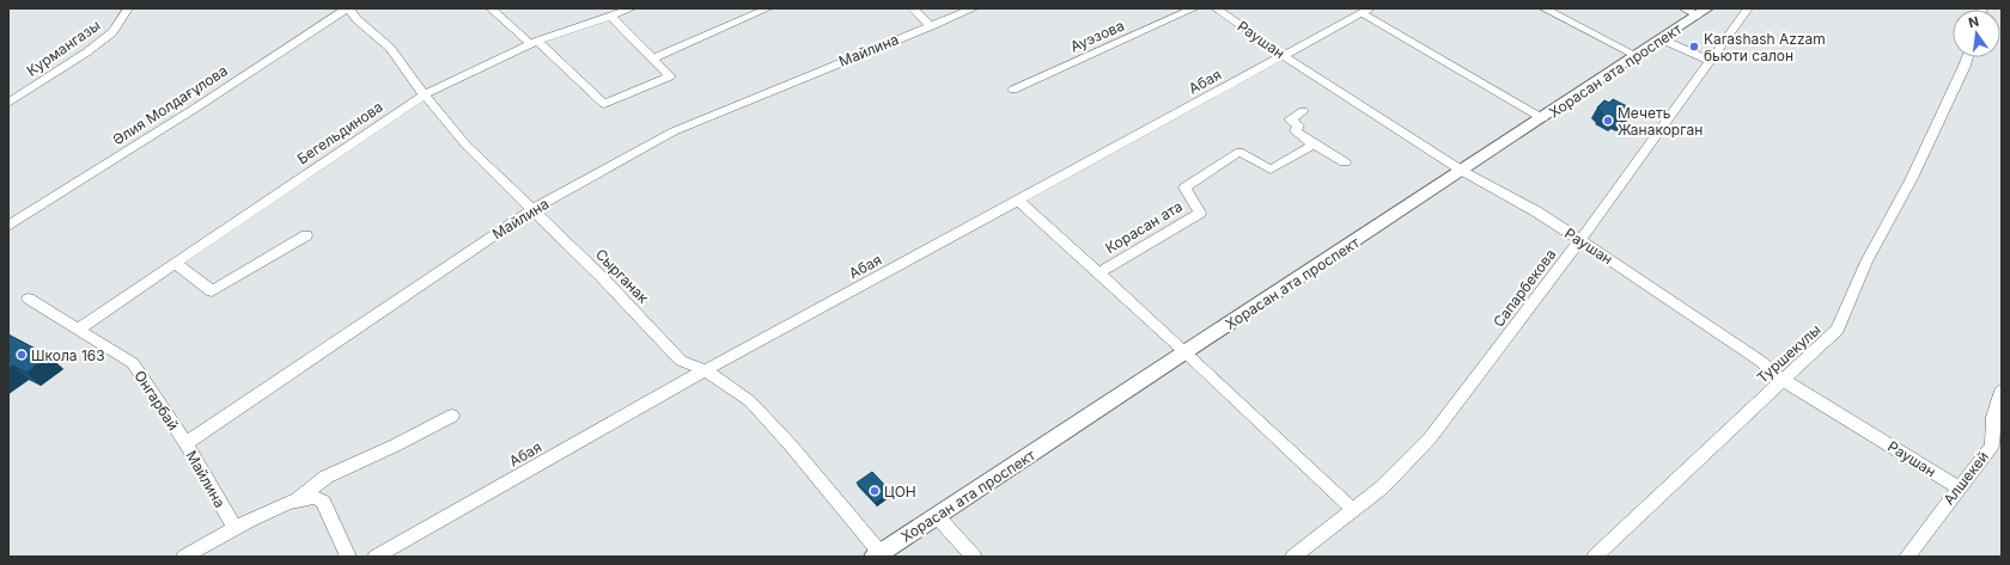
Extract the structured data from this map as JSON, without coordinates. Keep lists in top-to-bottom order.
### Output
{
  "streets": {
    "main road": ["Хорасан ата проспект"],
    "street": [
      "Ауэзова",
      "Раушан",
      "Курмангазы",
      "Майлина",
      "Абая",
      "Әлия Молдағұлова",
      "Бегельдинова",
      "Корасан ата",
      "Сырганак",
      "Сапарбекова",
      "Туршекулы",
      "Онгарбай",
      "Алшекей"
    ]
  },
  "crossings": [
    ["Раушан", "Хорасан ата проспект"],
    ["Раушан", "Абая"],
    ["Раушан", "Сапарбекова"],
    ["Раушан", "Туршекулы"],
    ["Раушан", "Алшекей"],
    ["Майлина", "Сырганак"],
    ["Майлина", "Онгарбай"],
    ["Хорасан ата проспект", "Сырганак"],
    ["Абая", "Сырганак"],
    ["Әлия Молдағұлова", "Сырганак"],
    ["Бегельдинова", "Сырганак"],
    ["Бегельдинова", "Онгарбай"]
  ],
  "places": [
    "Karashash Azzam бьюти салон",
    "Мечеть Жанакорган",
    "Школа 163",
    "ЦОН"
  ],
  "north": "top"
}
